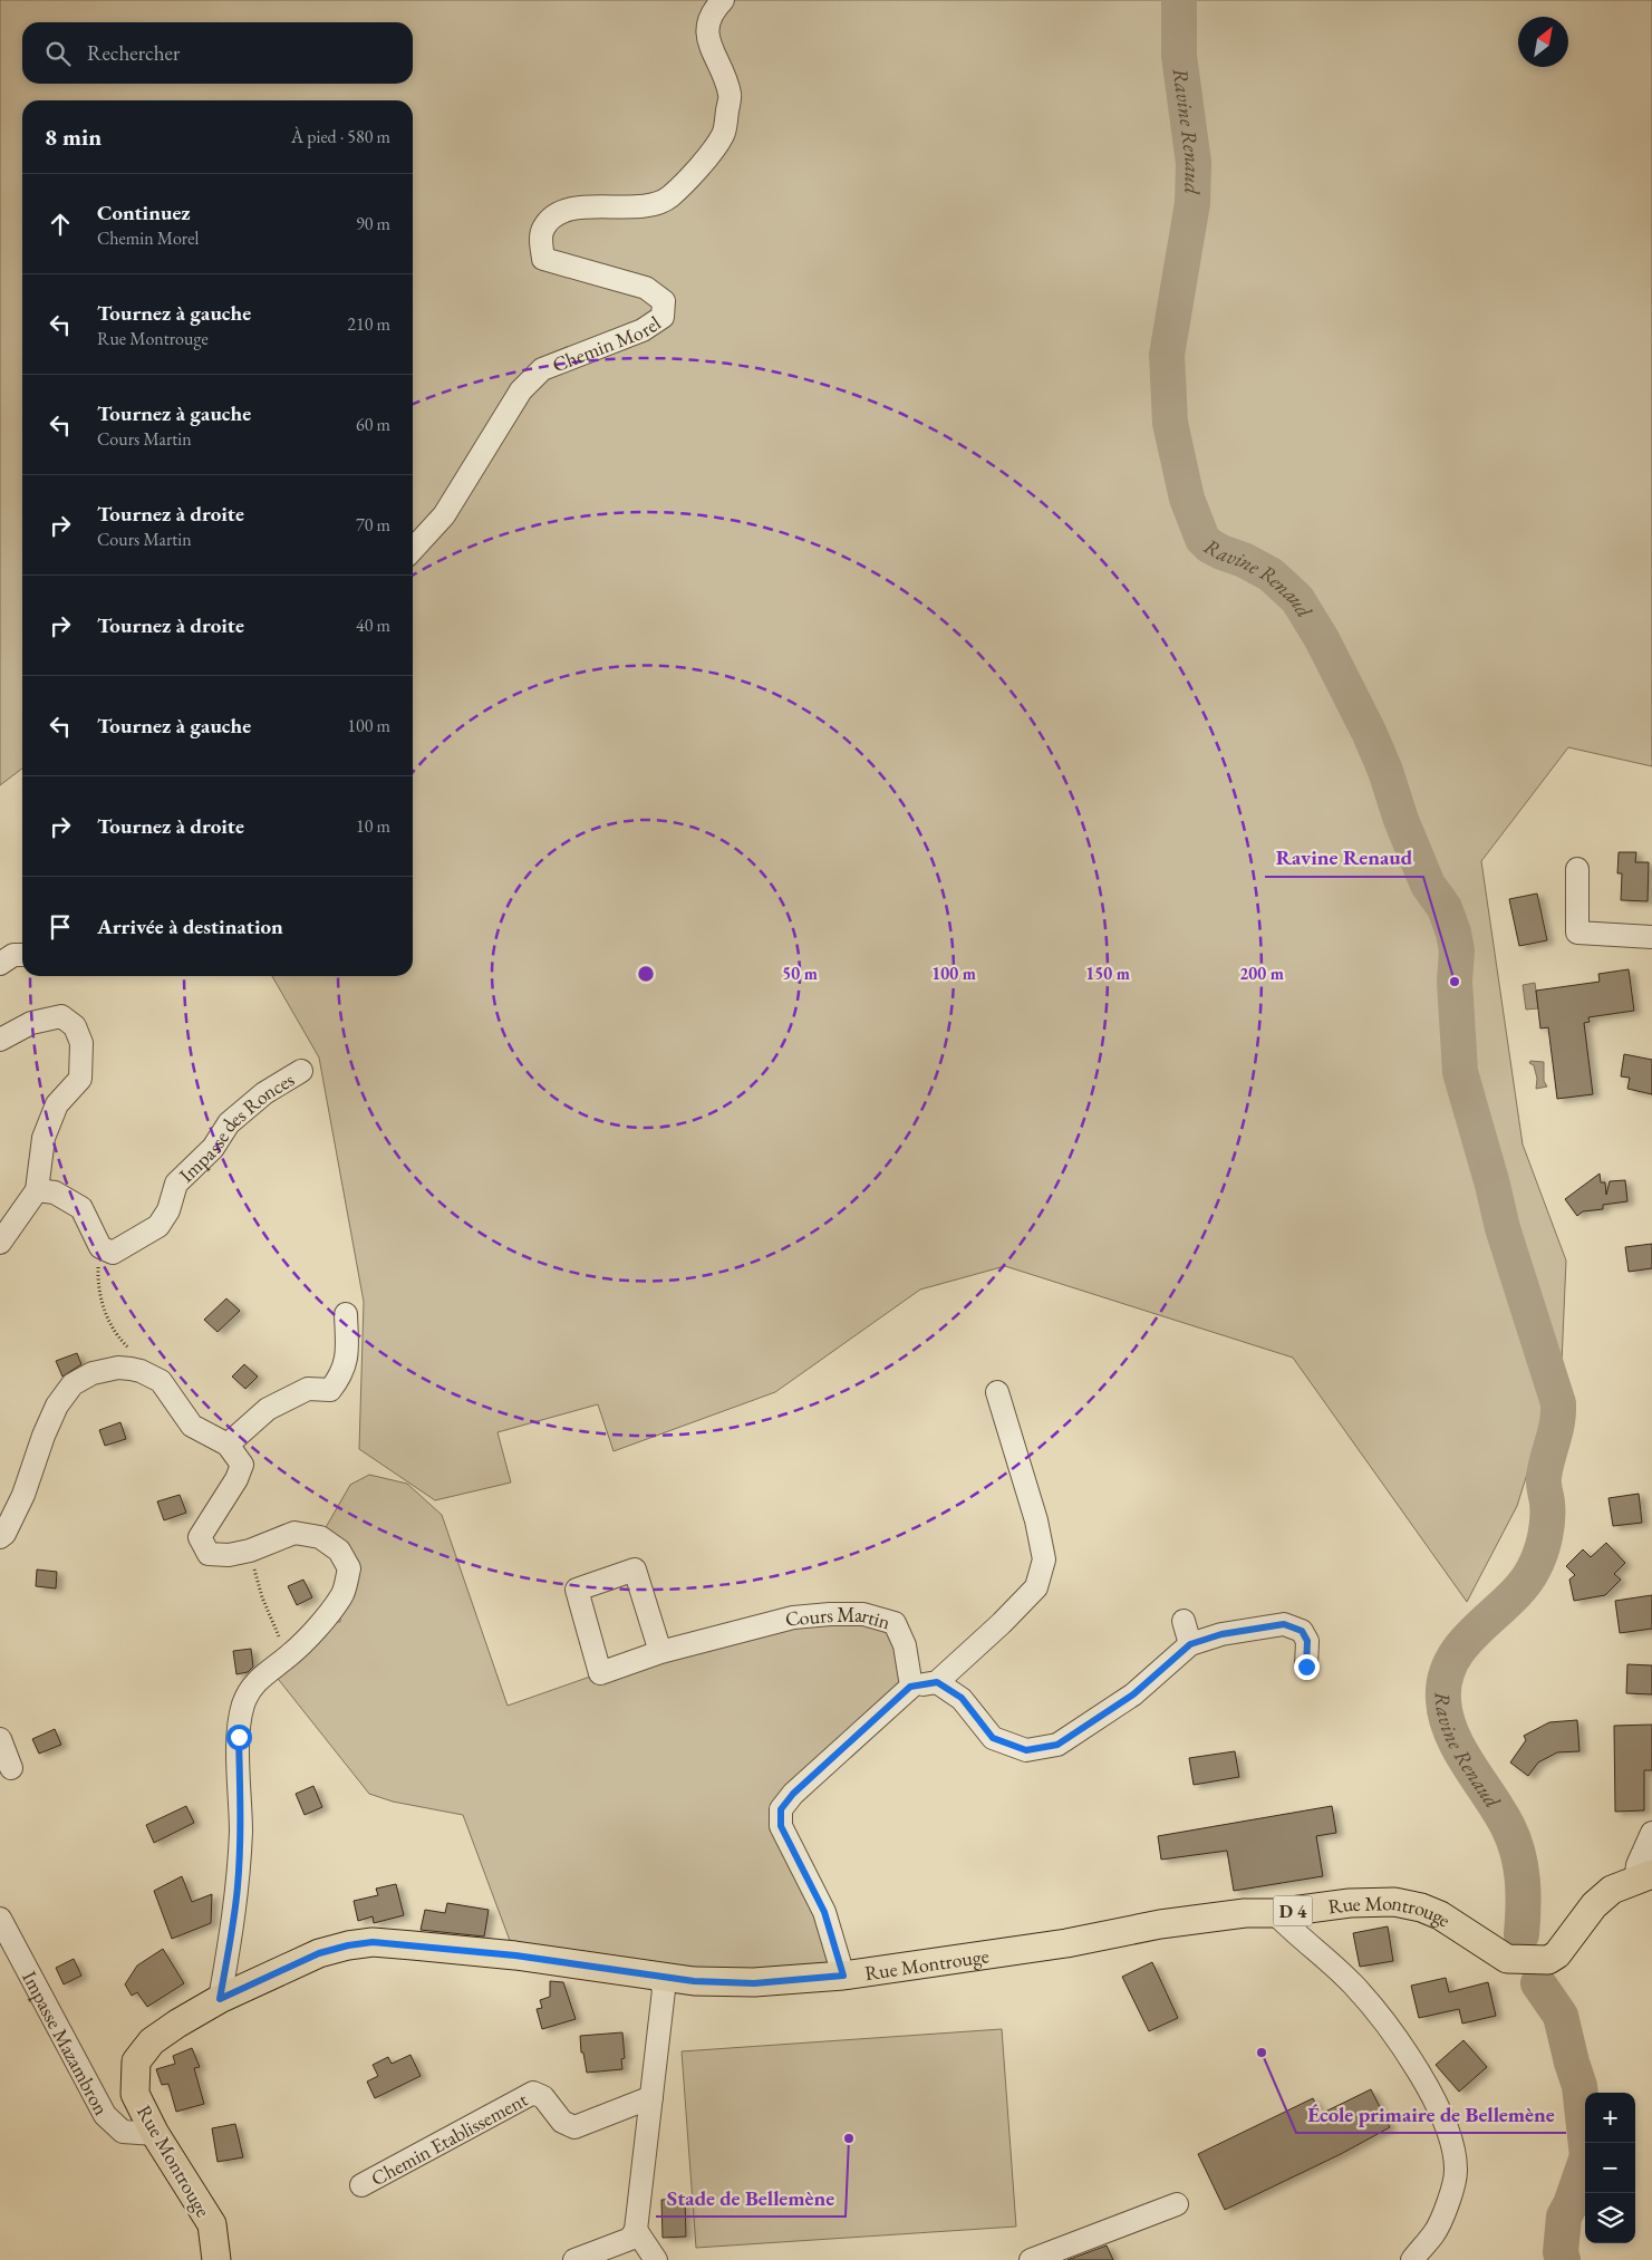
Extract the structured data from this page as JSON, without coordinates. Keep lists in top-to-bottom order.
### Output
{
  "streets": {
    "main road": ["D 4", "Rue Montrouge"],
    "street": [
      "Chemin Morel",
      "Impasse des Ronces",
      "Cours Martin",
      "Impasse Mazambron",
      "Chemin Etablissement"
    ]
  },
  "crossings": [
    ["Rue Montrouge", "Impasse Mazambron"]
  ],
  "water": ["Ravine Renaud"],
  "places": ["Ravine Renaud", "École primaire de Bellemène", "Stade de Bellemène"],
  "north": "top right",
  "page": {
    "search": "Rechercher",
    "heading": ["8 min", "À pied · 580 m"],
    "list": [
      ["Continuez", "Chemin Morel", "90 m"],
      ["Tournez à gauche", "Rue Montrouge", "210 m"],
      ["Tournez à gauche", "Cours Martin", "60 m"],
      ["Tournez à droite", "Cours Martin", "70 m"],
      ["Tournez à droite", "40 m"],
      ["Tournez à gauche", "100 m"],
      ["Tournez à droite", "10 m"],
      "Arrivée à destination"
    ],
    "map_buttons": ["+", "−"]
  },
  "rings": [
    "50 m",
    "100 m",
    "150 m",
    "200 m"
  ]
}
